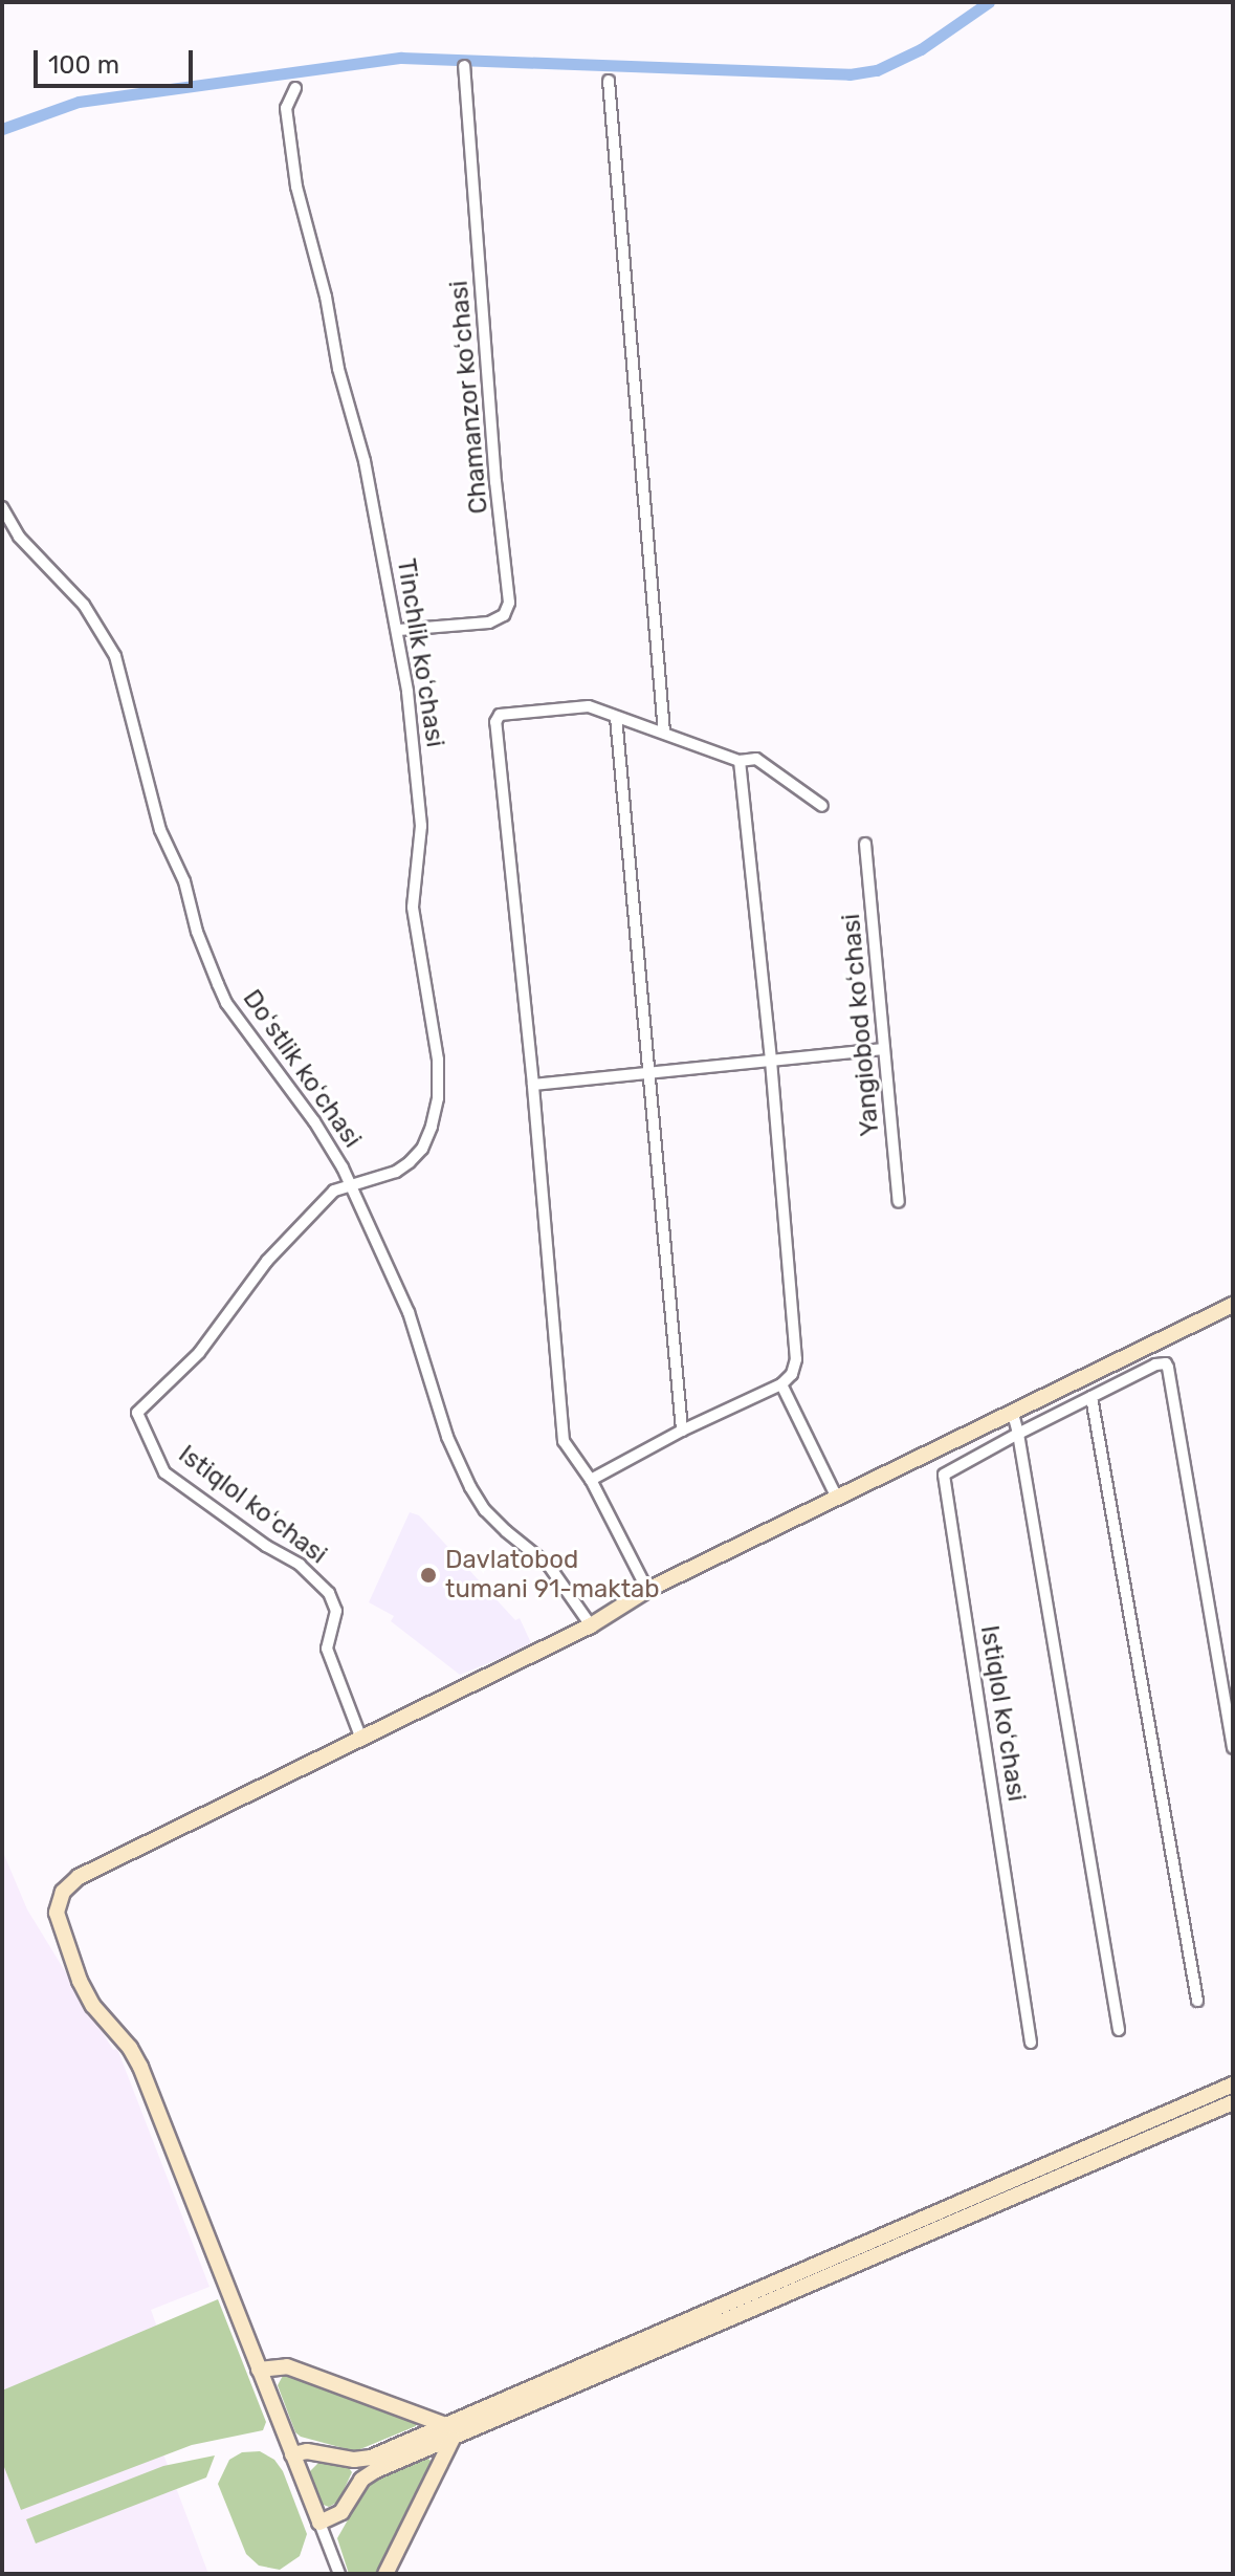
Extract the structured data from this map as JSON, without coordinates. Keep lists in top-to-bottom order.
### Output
{
  "streets": {
    "street": [
      "Chamanzor koʻchasi",
      "Tinchlik koʻchasi",
      "Yangiobod koʻchasi",
      "Doʻstlik koʻchasi",
      "Istiqlol koʻchasi"
    ]
  },
  "crossings": [
    ["Chamanzor koʻchasi", "Tinchlik koʻchasi"],
    ["Tinchlik koʻchasi", "Doʻstlik koʻchasi"],
    ["Tinchlik koʻchasi", "Istiqlol koʻchasi"],
    ["Doʻstlik koʻchasi", "Istiqlol koʻchasi"]
  ],
  "places": ["Davlatobod tumani 91-maktab"],
  "scale_bar": "100 m"
}
